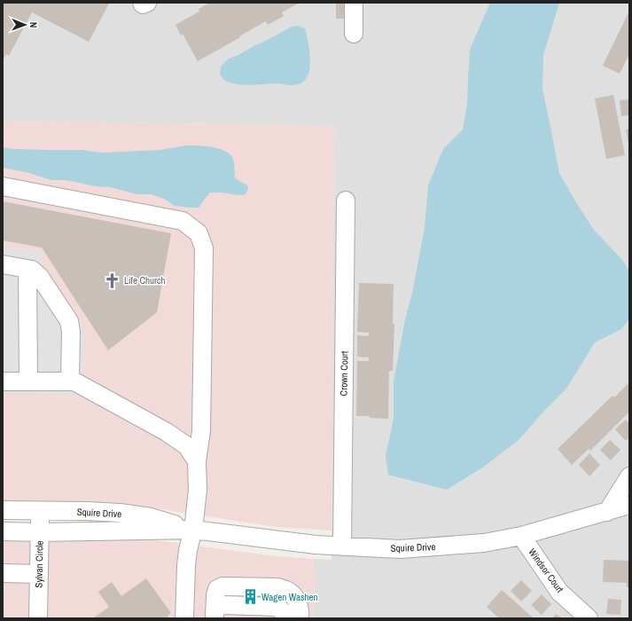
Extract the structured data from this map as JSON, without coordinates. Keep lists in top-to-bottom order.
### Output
{
  "streets": {
    "street": [
      "Crown Court",
      "Squire Drive",
      "Sylvan Circle",
      "Windsor Court"
    ]
  },
  "crossings": [
    ["Crown Court", "Squire Drive"],
    ["Squire Drive", "Sylvan Circle"],
    ["Squire Drive", "Windsor Court"]
  ],
  "places": {
    "church": ["Life Church"],
    "building": ["Wagen Washen"]
  },
  "north": "right"
}
